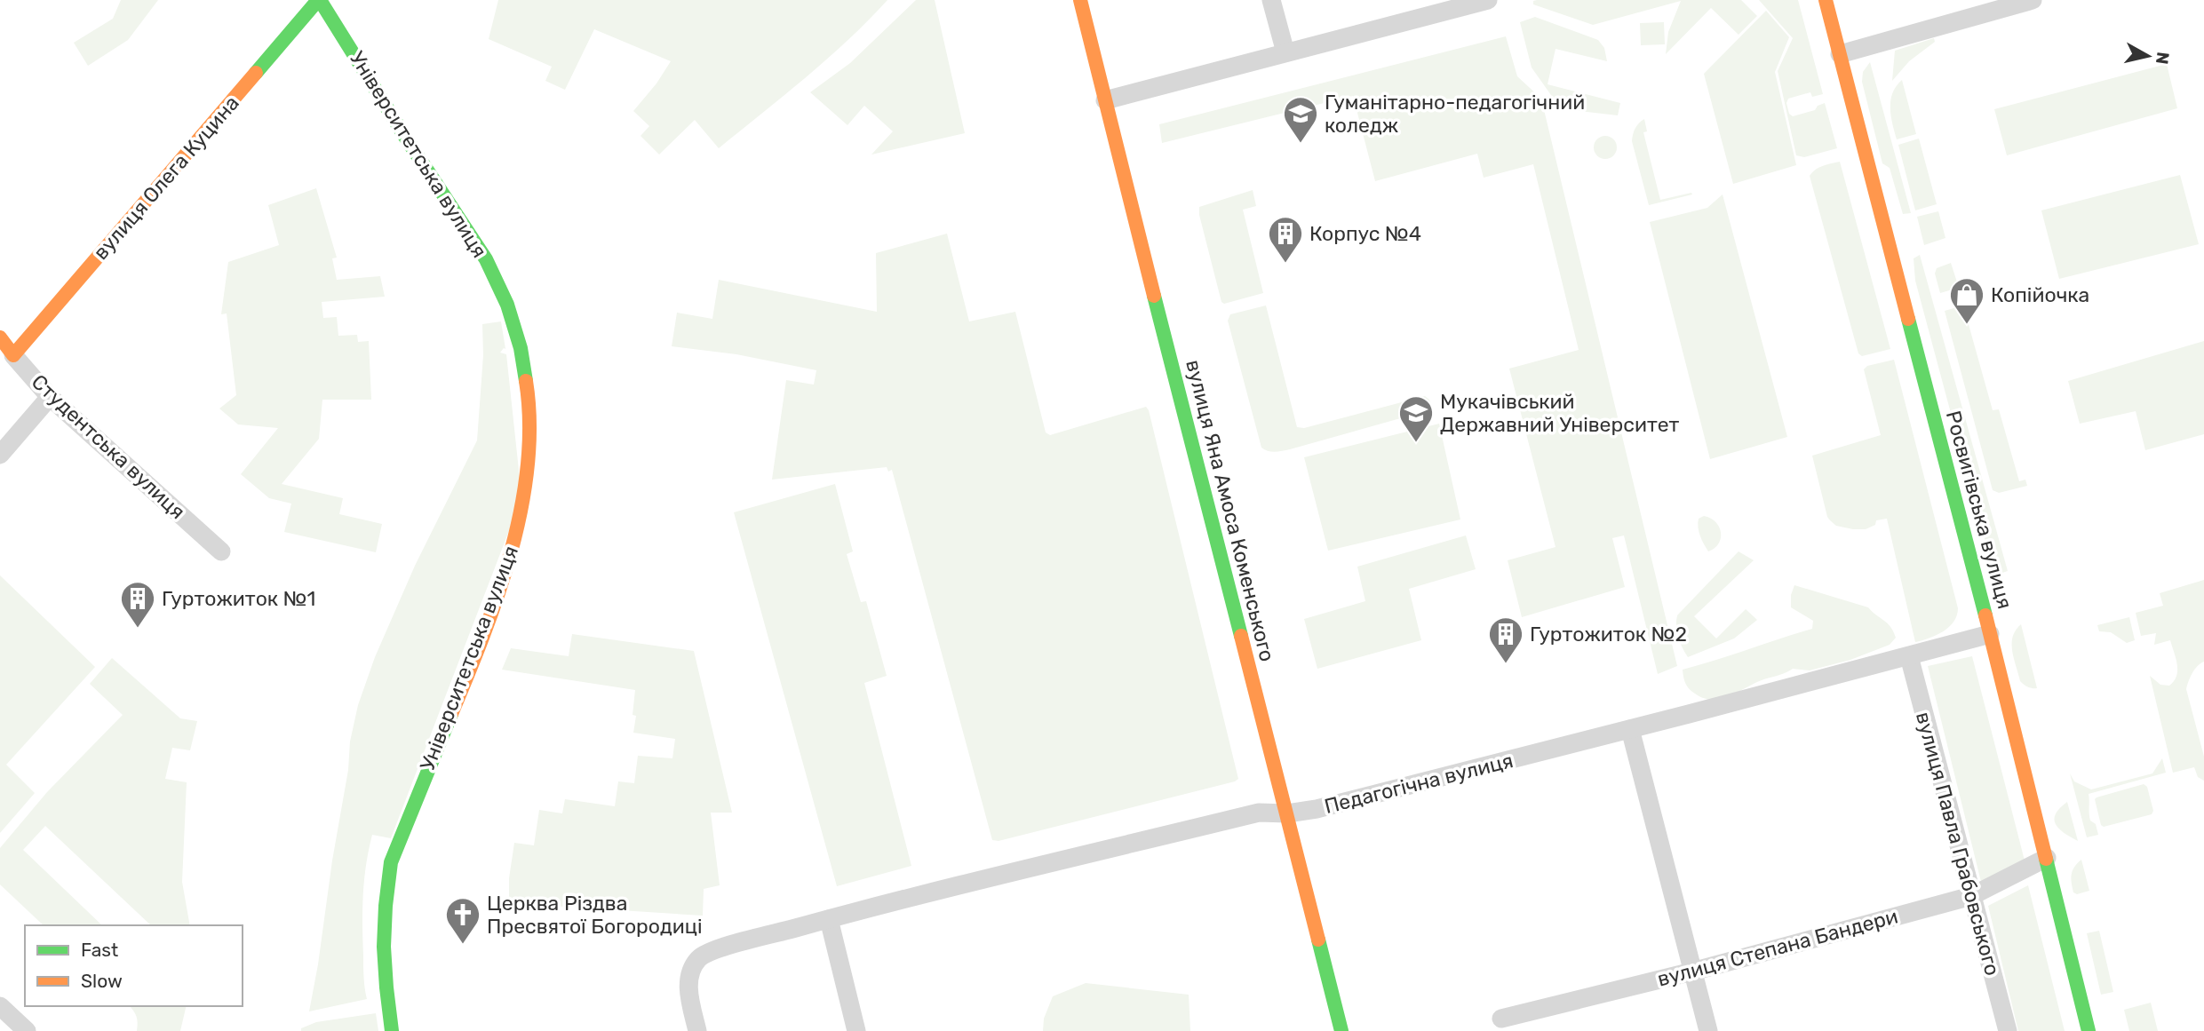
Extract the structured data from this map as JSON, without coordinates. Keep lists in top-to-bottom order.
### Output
{
  "streets": {
    "street": [
      "Університетська вулиця",
      "вулиця Олега Куцина",
      "Студентська вулиця",
      "Росвигівська вулиця",
      "вулиця Яна Амоса Коменського",
      "Педагогічна вулиця",
      "вулиця Павла Грабовського",
      "вулиця Степана Бандери"
    ]
  },
  "crossings": [
    ["Університетська вулиця", "вулиця Олега Куцина"],
    ["вулиця Олега Куцина", "Студентська вулиця"],
    ["Росвигівська вулиця", "Педагогічна вулиця"],
    ["Росвигівська вулиця", "вулиця Степана Бандери"],
    ["вулиця Яна Амоса Коменського", "Педагогічна вулиця"],
    ["Педагогічна вулиця", "вулиця Павла Грабовського"],
    ["вулиця Павла Грабовського", "вулиця Степана Бандери"]
  ],
  "places": {
    "school or university": ["Гуманітарно-педагогічний коледж", "Мукачівський Державний Університет"],
    "building": ["Корпус №4", "Гуртожиток №1", "Гуртожиток №2"],
    "shop": ["Копійочка"],
    "church": ["Церква Різдва Пресвятої Богородиці"]
  },
  "legend": ["Fast", "Slow"],
  "north": "right"
}
